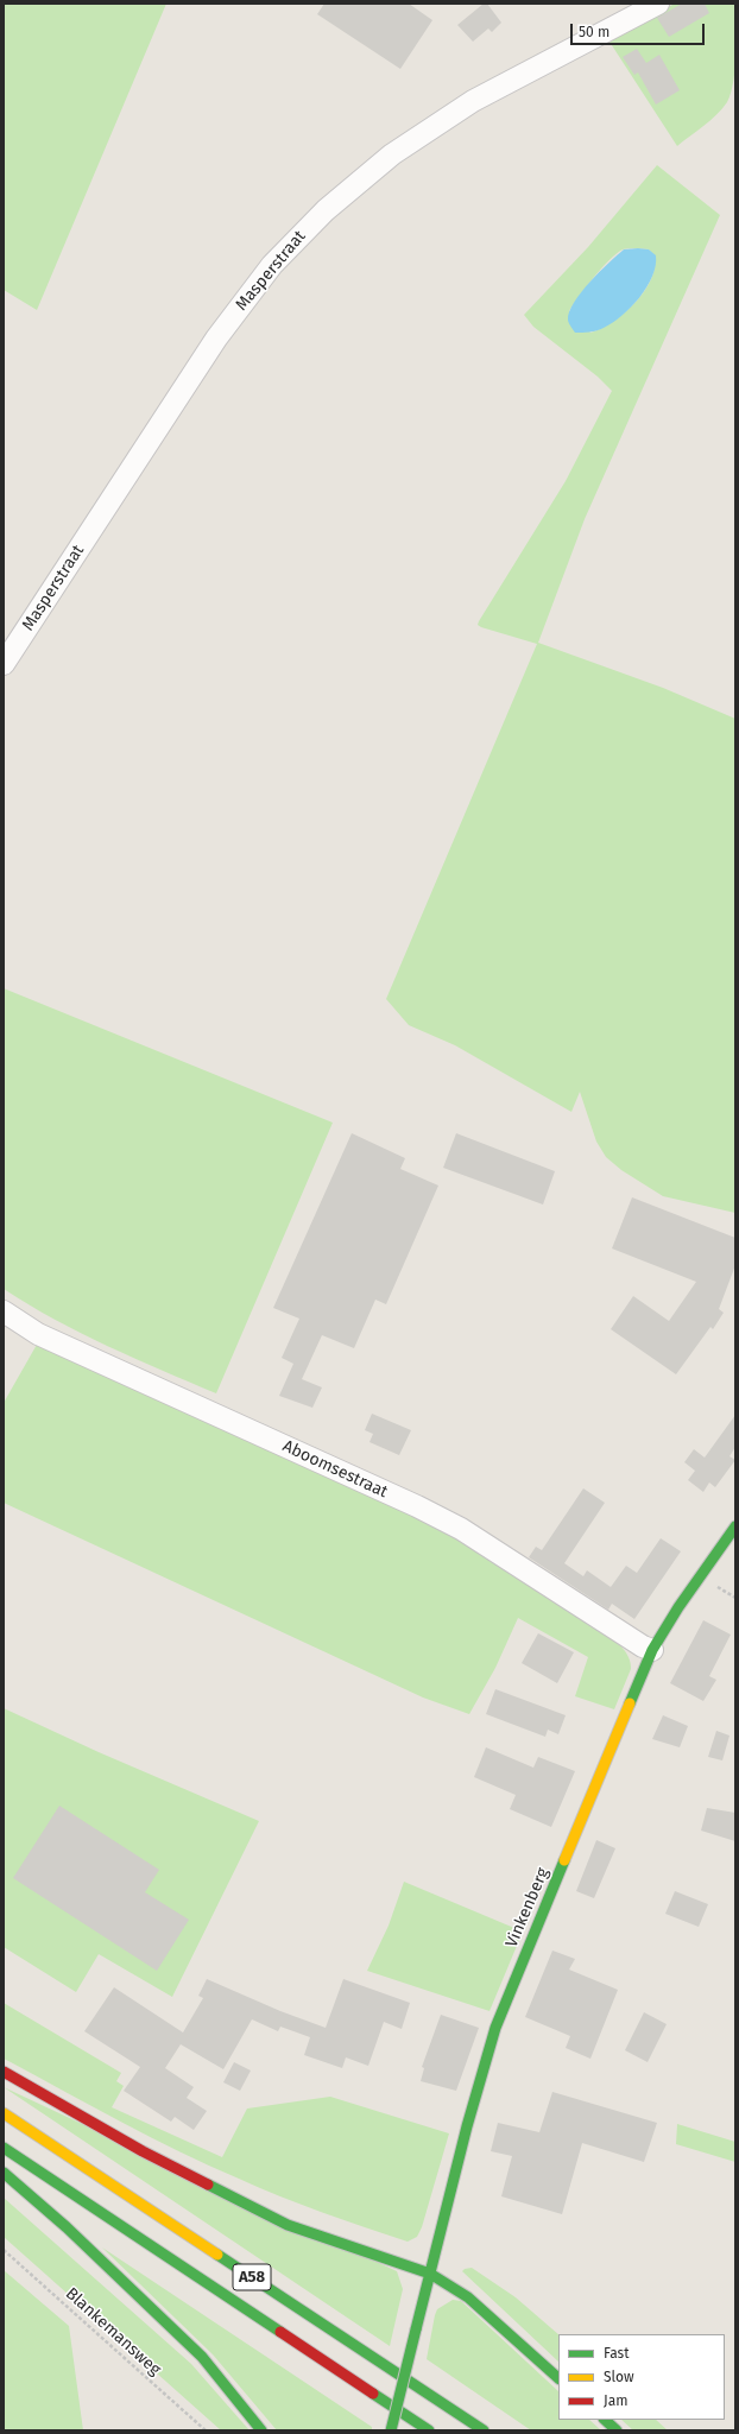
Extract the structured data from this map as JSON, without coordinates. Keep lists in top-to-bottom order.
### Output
{
  "streets": {
    "main road": ["Vinkenberg", "A58"],
    "street": ["Masperstraat", "Aboomsestraat"],
    "path": ["Blankemansweg"]
  },
  "crossings": [
    ["Aboomsestraat", "Vinkenberg"]
  ],
  "legend": ["Fast", "Slow", "Jam"],
  "scale_bar": "50 m"
}
